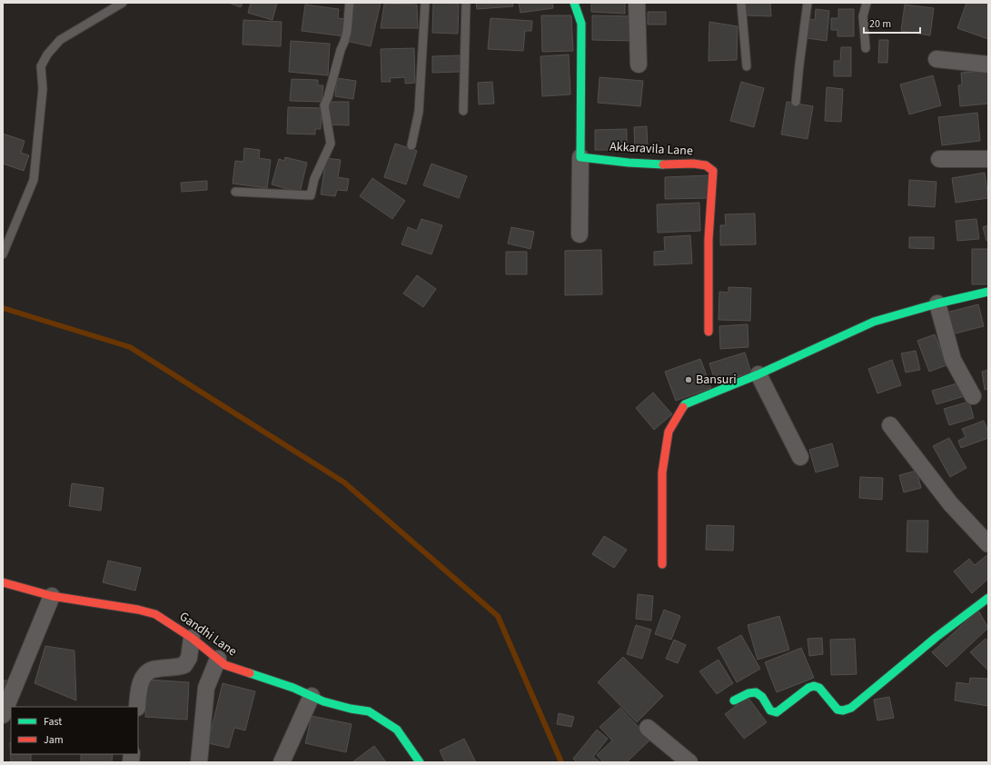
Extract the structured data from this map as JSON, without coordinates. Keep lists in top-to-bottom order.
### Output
{
  "streets": {
    "street": ["Akkaravila Lane", "Gandhi Lane"]
  },
  "places": ["Bansuri"],
  "legend": ["Fast", "Jam"],
  "scale_bar": "20 m"
}
